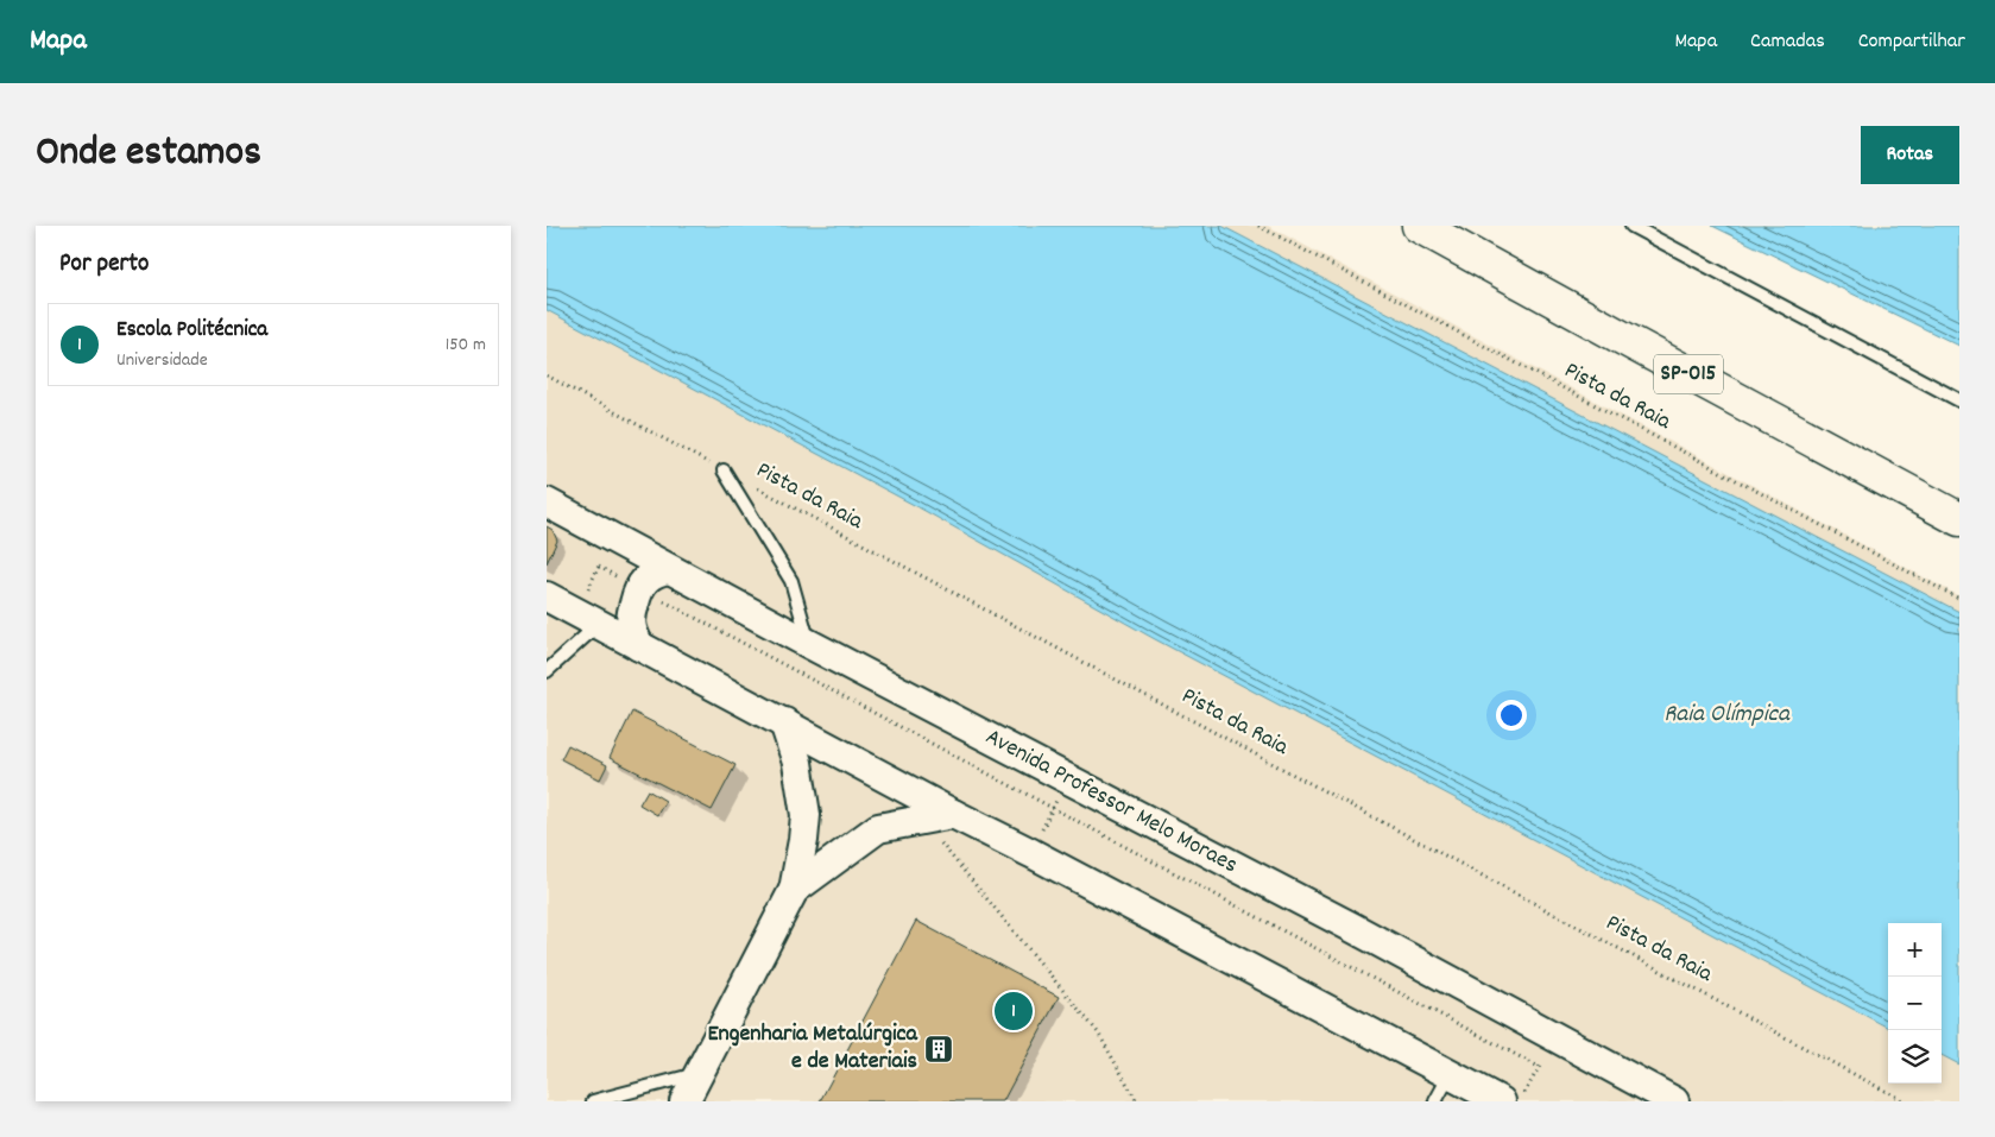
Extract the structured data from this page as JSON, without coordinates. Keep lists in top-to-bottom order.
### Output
{
  "streets": {
    "highway": ["SP-015"],
    "street": ["Avenida Professor Melo Moraes"],
    "path": ["Pista da Raia"]
  },
  "water": ["Raia Olímpica"],
  "places": {
    "building": ["Engenharia Metalúrgica e de Materiais"]
  },
  "page": {
    "header": "Mapa",
    "nav": ["Mapa", "Camadas", "Compartilhar"],
    "title": "Onde estamos",
    "buttons": "Rotas",
    "heading": "Por perto",
    "list": [
      {
        "mark": "1",
        "name": "Escola Politécnica",
        "note": "Universidade",
        "value": "150 m"
      }
    ],
    "map_buttons": ["+", "−"],
    "pins": "1"
  }
}
